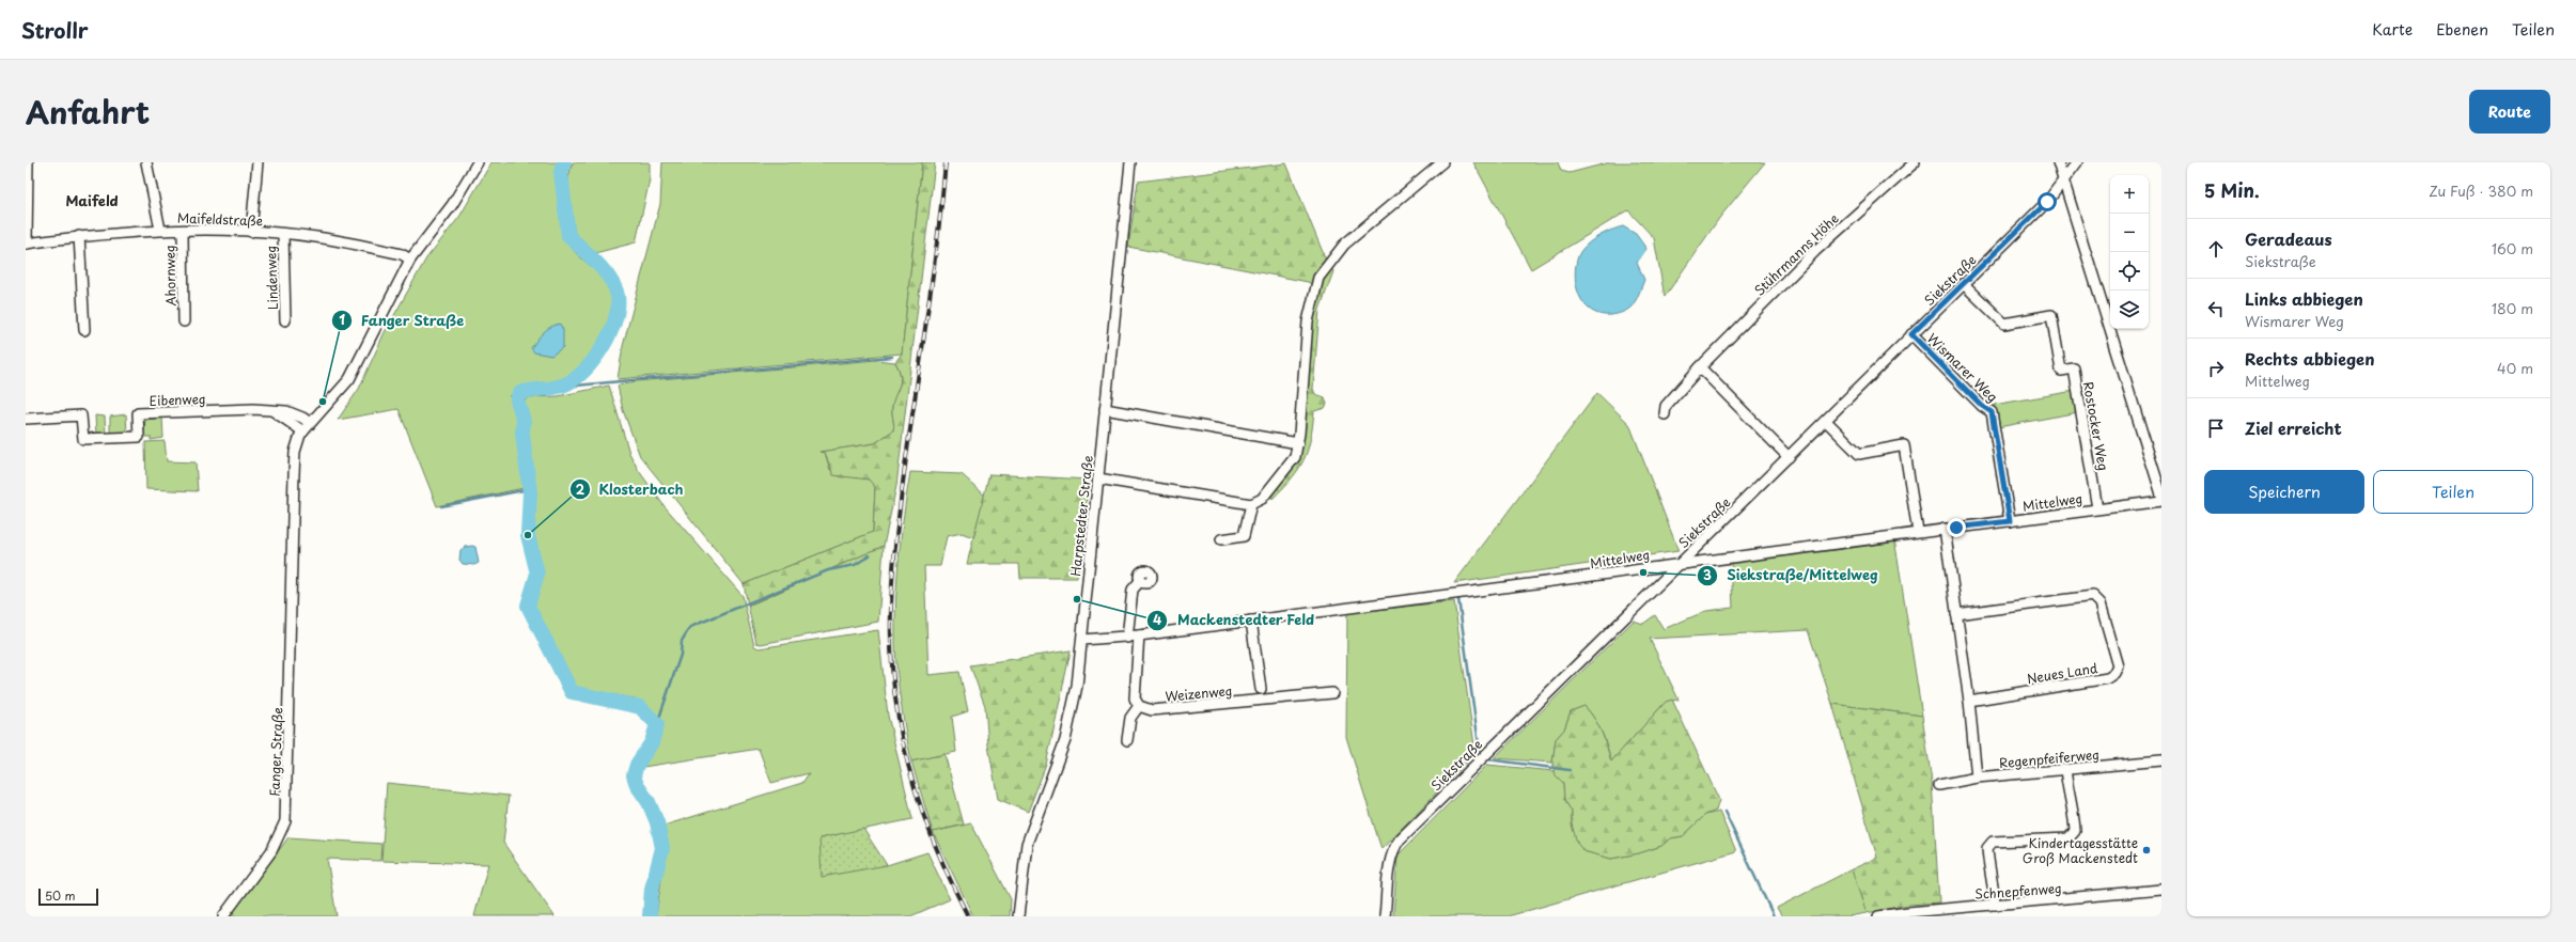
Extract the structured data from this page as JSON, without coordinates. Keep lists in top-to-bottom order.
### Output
{
  "streets": {
    "street": [
      "Maifeldstraße",
      "Stührmanns Höhe",
      "Ahornweg",
      "Lindenweg",
      "Siekstraße",
      "Wismarer Weg",
      "Eibenweg",
      "Rostocker Weg",
      "Mittelweg",
      "Harpstedter Straße",
      "Neues Land",
      "Weizenweg",
      "Fanger Straße",
      "Regenpfeiferweg",
      "Schnepfenweg"
    ]
  },
  "crossings": [
    ["Maifeldstraße", "Ahornweg"],
    ["Maifeldstraße", "Lindenweg"],
    ["Maifeldstraße", "Fanger Straße"],
    ["Siekstraße", "Wismarer Weg"],
    ["Siekstraße", "Rostocker Weg"],
    ["Siekstraße", "Mittelweg"],
    ["Wismarer Weg", "Mittelweg"],
    ["Eibenweg", "Fanger Straße"],
    ["Rostocker Weg", "Mittelweg"],
    ["Mittelweg", "Harpstedter Straße"]
  ],
  "districts": ["Maifeld"],
  "places": [
    "Fanger Straße",
    "Klosterbach",
    "Siekstraße/Mittelweg",
    "Mackenstedter Feld",
    "Kindertagesstätte Groß Mackenstedt"
  ],
  "scale_bar": "50 m",
  "page": {
    "header": "Strollr",
    "nav": ["Karte", "Ebenen", "Teilen"],
    "title": "Anfahrt",
    "buttons": [
      "Route",
      ["Speichern", "Teilen"]
    ],
    "heading": ["5 Min.", "Zu Fuß · 380 m"],
    "map_buttons": ["+", "−"],
    "list": [
      ["Geradeaus", "Siekstraße", "160 m"],
      ["Links abbiegen", "Wismarer Weg", "180 m"],
      ["Rechts abbiegen", "Mittelweg", "40 m"],
      "Ziel erreicht"
    ],
    "scale": "50 m"
  }
}
